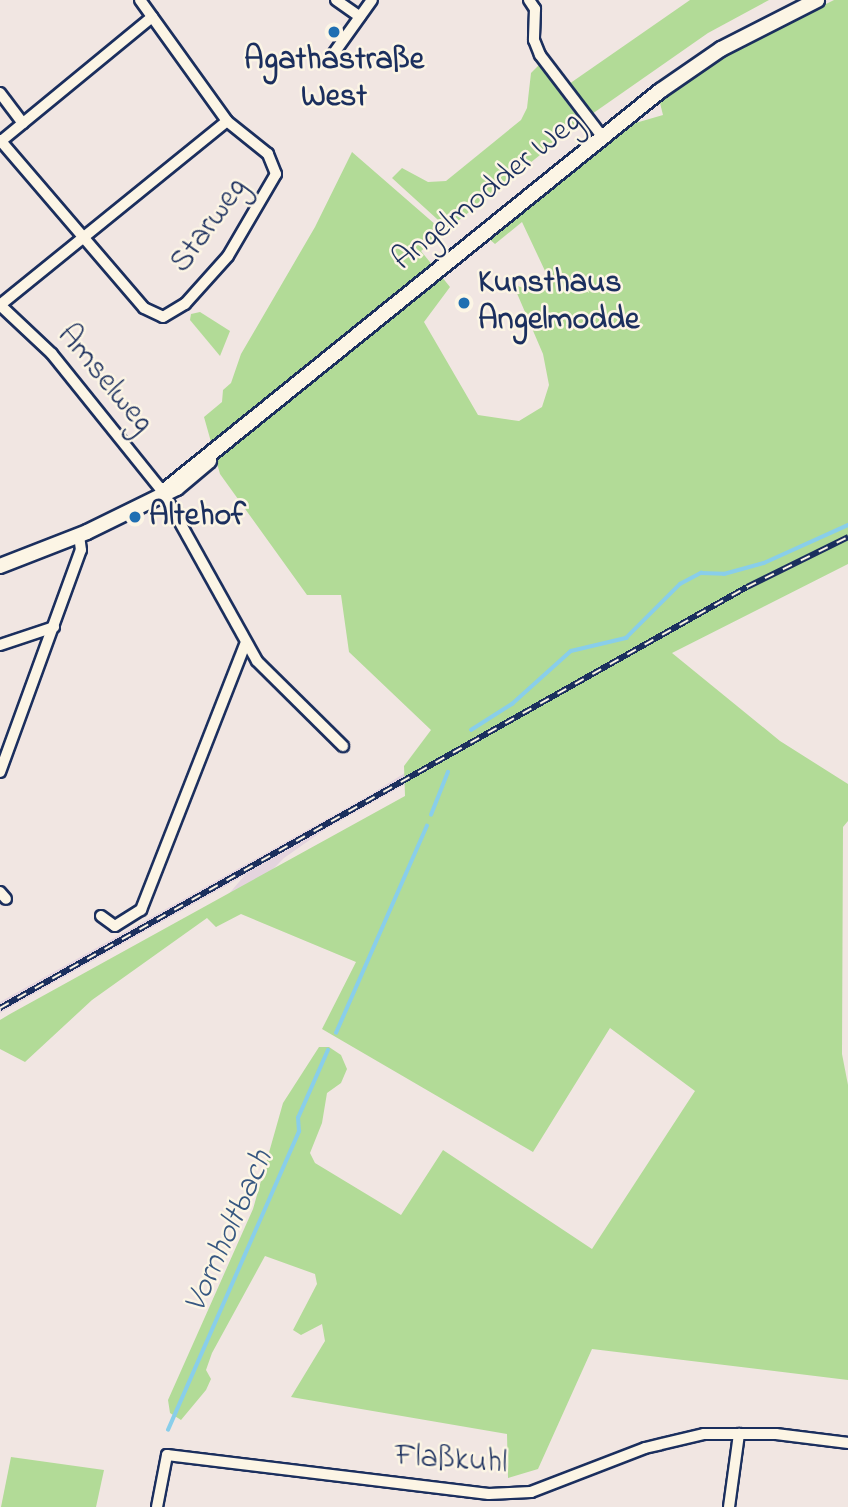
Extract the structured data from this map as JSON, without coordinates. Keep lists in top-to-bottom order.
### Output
{
  "streets": {
    "street": [
      "Angelmodder Weg",
      "Starweg",
      "Amselweg",
      "Flaßkuhl"
    ]
  },
  "crossings": [
    ["Angelmodder Weg", "Amselweg"],
    ["Starweg", "Amselweg"]
  ],
  "water": ["Vornholtbach"],
  "places": ["Agathastraße West", "Kunsthaus Angelmodde", "Altehof"]
}
